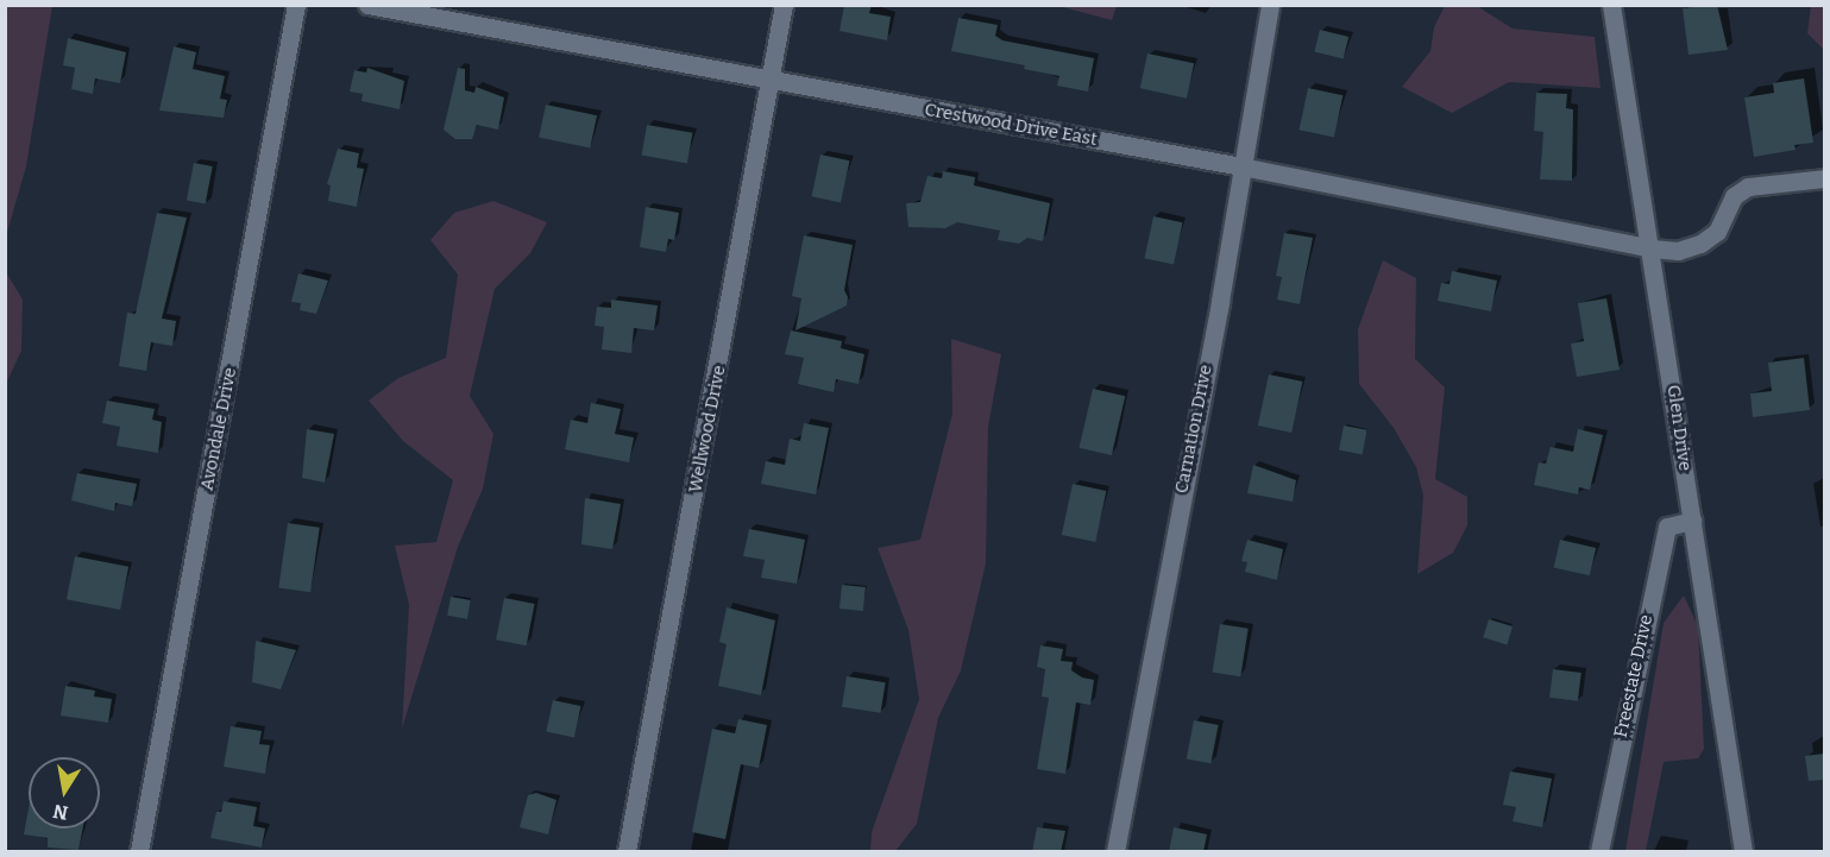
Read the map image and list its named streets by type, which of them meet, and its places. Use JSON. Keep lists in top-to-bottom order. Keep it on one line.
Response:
{"streets":{"street":["Crestwood Drive East","Glen Drive","Avondale Drive","Wellwood Drive","Carnation Drive","Freestate Drive"]},"crossings":[["Crestwood Drive East","Glen Drive"],["Crestwood Drive East","Wellwood Drive"],["Crestwood Drive East","Carnation Drive"],["Glen Drive","Freestate Drive"]],"north":"bottom"}
